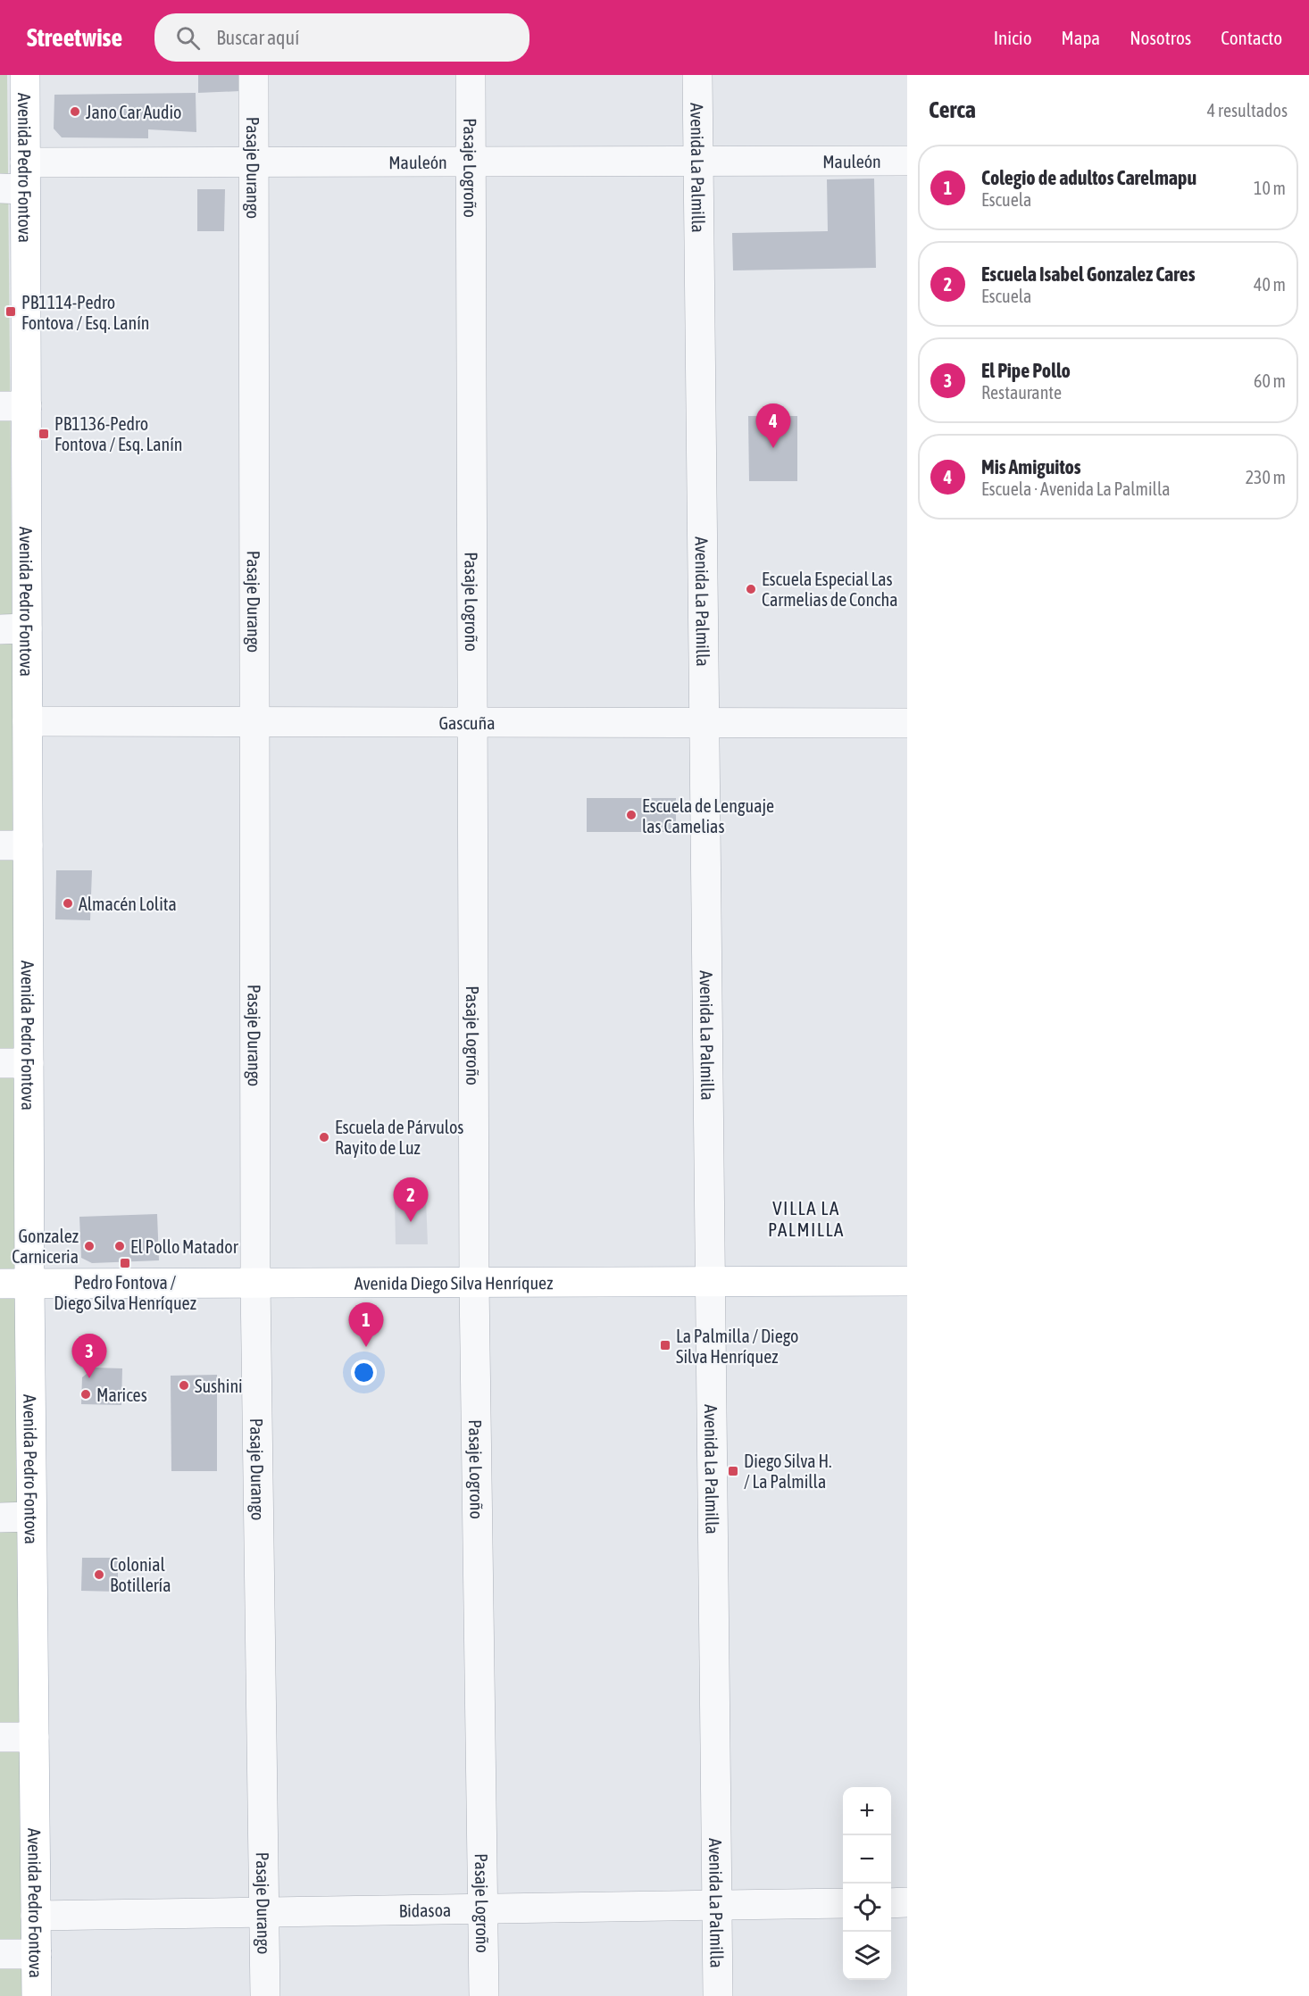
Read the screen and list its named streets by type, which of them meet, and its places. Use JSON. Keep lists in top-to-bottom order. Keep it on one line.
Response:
{"streets":{"main road":["Avenida Pedro Fontova","Avenida Diego Silva Henríquez"],"street":["Mauleón","Pasaje Durango","Pasaje Logroño","Avenida La Palmilla","Gascuña","Bidasoa"]},"crossings":[["Mauleón","Avenida Pedro Fontova"],["Mauleón","Pasaje Durango"],["Mauleón","Pasaje Logroño"],["Mauleón","Avenida La Palmilla"],["Avenida Pedro Fontova","Gascuña"],["Avenida Pedro Fontova","Avenida Diego Silva Henríquez"],["Avenida Pedro Fontova","Bidasoa"],["Pasaje Durango","Gascuña"],["Pasaje Durango","Avenida Diego Silva Henríquez"],["Pasaje Durango","Bidasoa"],["Pasaje Logroño","Gascuña"],["Pasaje Logroño","Avenida Diego Silva Henríquez"],["Pasaje Logroño","Bidasoa"],["Avenida La Palmilla","Gascuña"],["Avenida La Palmilla","Avenida Diego Silva Henríquez"],["Avenida La Palmilla","Bidasoa"]],"districts":["VILLA LA PALMILLA"],"places":{"other":["Jano Car Audio","Escuela Especial Las Carmelias de Concha","Escuela de Lenguaje las Camelias","Almacén Lolita","Escuela de Párvulos Rayito de Luz","Gonzalez Carniceria","El Pollo Matador","Sushini","Marices","Colonial Botillería"],"transit":["PB1114-Pedro Fontova / Esq. Lanín","PB1136-Pedro Fontova / Esq. Lanín","Pedro Fontova / Diego Silva Henríquez","La Palmilla / Diego Silva Henríquez","Diego Silva H. / La Palmilla"]},"page":{"header":"Streetwise","search":"Buscar aquí","nav":["Inicio","Mapa","Nosotros","Contacto"],"heading":["Cerca","4 resultados"],"list":[{"mark":"1","name":"Colegio de adultos Carelmapu","note":"Escuela","value":"10 m"},{"mark":"2","name":"Escuela Isabel Gonzalez Cares","note":"Escuela","value":"40 m"},{"mark":"3","name":"El Pipe Pollo","note":"Restaurante","value":"60 m"},{"mark":"4","name":"Mis Amiguitos","note":"Escuela · Avenida La Palmilla","value":"230 m"}],"pins":["4","2","1","3"],"map_buttons":["+","−"]}}
